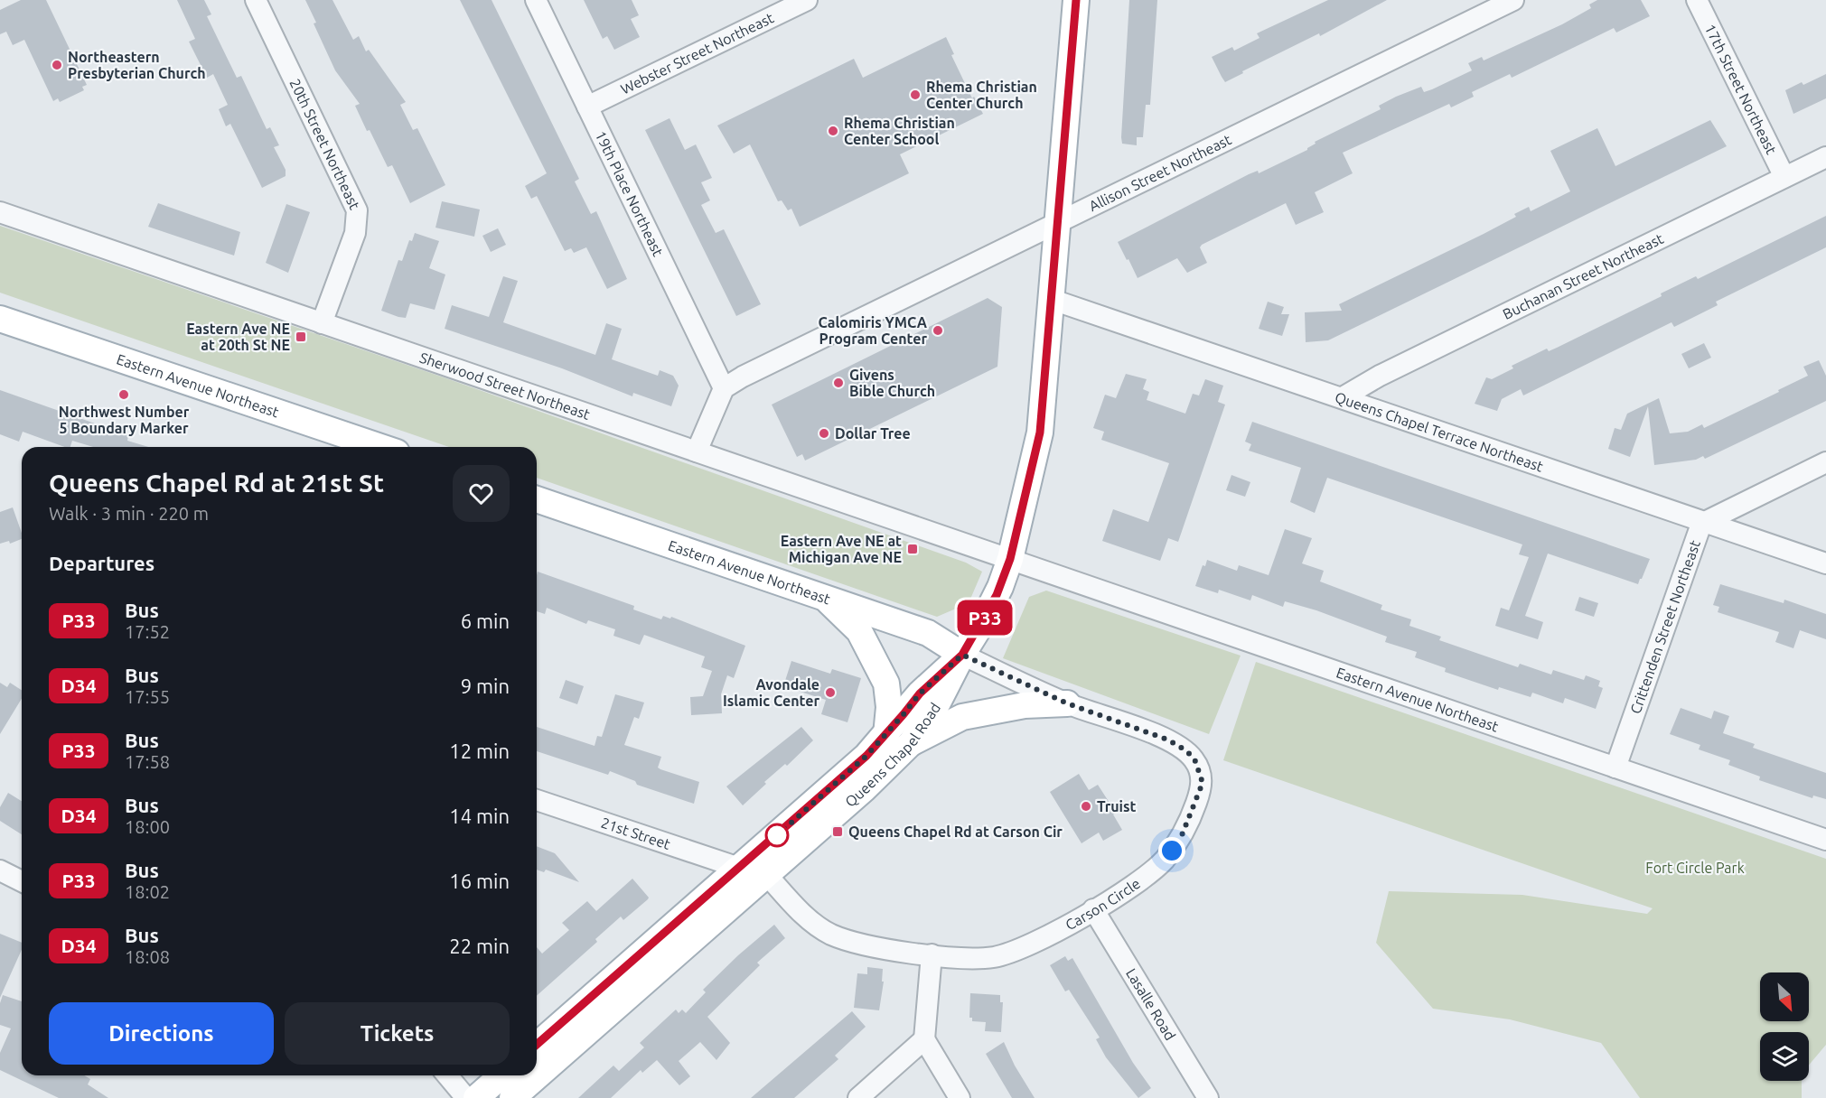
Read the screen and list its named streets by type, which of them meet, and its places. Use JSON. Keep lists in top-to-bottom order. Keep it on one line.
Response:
{"streets":{"main road":["Eastern Avenue Northeast","Queens Chapel Road"],"street":["Webster Street Northeast","17th Street Northeast","20th Street Northeast","Allison Street Northeast","19th Place Northeast","Buchanan Street Northeast","Sherwood Street Northeast","Queens Chapel Terrace Northeast","Crittenden Street Northeast","21st Street","Carson Circle","Lasalle Road"]},"crossings":[["Webster Street Northeast","19th Place Northeast"],["17th Street Northeast","Buchanan Street Northeast"],["20th Street Northeast","Sherwood Street Northeast"],["Allison Street Northeast","19th Place Northeast"],["Buchanan Street Northeast","Queens Chapel Terrace Northeast"],["Eastern Avenue Northeast","Sherwood Street Northeast"],["Eastern Avenue Northeast","Crittenden Street Northeast"],["Eastern Avenue Northeast","Queens Chapel Road"],["Eastern Avenue Northeast","Carson Circle"],["Queens Chapel Terrace Northeast","Crittenden Street Northeast"],["Queens Chapel Road","21st Street"],["Queens Chapel Road","Carson Circle"],["Carson Circle","Lasalle Road"]],"parks":["Fort Circle Park"],"places":{"other":["Northeastern Presbyterian Church","Rhema Christian Center Church","Rhema Christian Center School","Calomiris YMCA Program Center","Givens Bible Church","Northwest Number 5 Boundary Marker","Dollar Tree","Avondale Islamic Center","Truist"],"transit":["Eastern Ave NE at 20th St NE","Eastern Ave NE at Michigan Ave NE","Queens Chapel Rd at Carson Cir"]},"lines":["bus line P33"],"north":"bottom right","page":{"on_map":"P33","heading":[["Queens Chapel Rd at 21st St","Walk · 3 min · 220 m"],"Departures"],"list":[{"mark":"P33","name":"Bus","note":"17:52","value":"6 min"},{"mark":"D34","name":"Bus","note":"17:55","value":"9 min"},{"mark":"P33","name":"Bus","note":"17:58","value":"12 min"},{"mark":"D34","name":"Bus","note":"18:00","value":"14 min"},{"mark":"P33","name":"Bus","note":"18:02","value":"16 min"},{"mark":"D34","name":"Bus","note":"18:08","value":"22 min"}],"buttons":["Directions","Tickets"]}}
